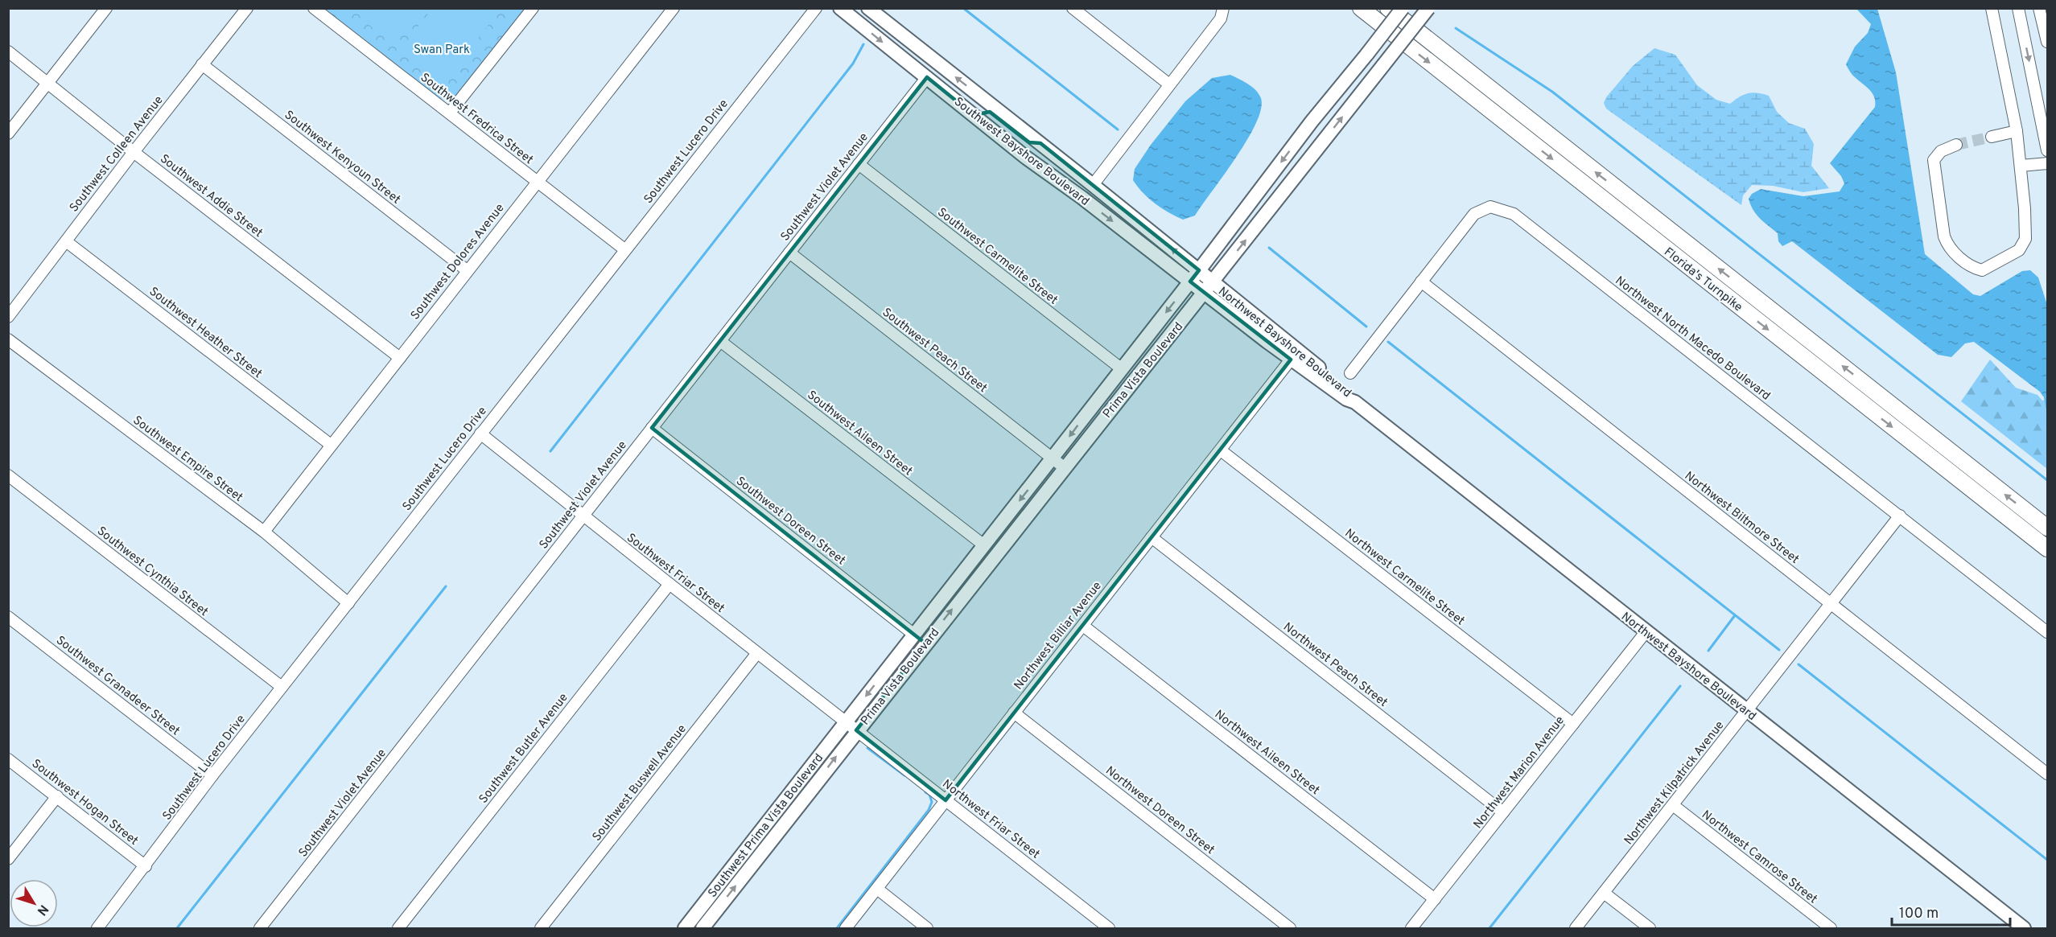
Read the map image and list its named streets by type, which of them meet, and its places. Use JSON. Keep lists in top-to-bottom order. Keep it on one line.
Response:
{"streets":{"highway":["Florida's Turnpike"],"main road":["Southwest Bayshore Boulevard","Northwest Bayshore Boulevard","Prima Vista Boulevard","Southwest Prima Vista Boulevard"],"street":["Southwest Fredrica Street","Southwest Lucero Drive","Southwest Colleen Avenue","Southwest Kenyoun Street","Southwest Violet Avenue","Southwest Addie Street","Southwest Carmelite Street","Southwest Dolores Avenue","Southwest Heather Street","Northwest North Macedo Boulevard","Southwest Peach Street","Southwest Aileen Street","Southwest Empire Street","Northwest Biltmore Street","Southwest Doreen Street","Southwest Cynthia Street","Southwest Friar Street","Northwest Carmelite Street","Northwest Billiar Avenue","Northwest Peach Street","Southwest Granadeer Street","Southwest Butler Avenue","Northwest Aileen Street","Northwest Marion Avenue","Southwest Buswell Avenue","Northwest Kilpatrick Avenue","Southwest Hogan Street","Northwest Doreen Street","Northwest Friar Street","Northwest Camrose Street"]},"crossings":[["Southwest Fredrica Street","Southwest Lucero Drive"],["Southwest Fredrica Street","Southwest Dolores Avenue"],["Southwest Lucero Drive","Southwest Empire Street"],["Southwest Lucero Drive","Southwest Cynthia Street"],["Southwest Lucero Drive","Southwest Friar Street"],["Southwest Lucero Drive","Southwest Granadeer Street"],["Southwest Lucero Drive","Southwest Hogan Street"],["Southwest Bayshore Boulevard","Southwest Violet Avenue"],["Southwest Bayshore Boulevard","Northwest Bayshore Boulevard"],["Southwest Bayshore Boulevard","Prima Vista Boulevard"],["Southwest Colleen Avenue","Southwest Kenyoun Street"],["Southwest Colleen Avenue","Southwest Addie Street"],["Southwest Colleen Avenue","Southwest Heather Street"],["Southwest Kenyoun Street","Southwest Dolores Avenue"],["Southwest Violet Avenue","Southwest Carmelite Street"],["Southwest Violet Avenue","Southwest Peach Street"],["Southwest Violet Avenue","Southwest Aileen Street"],["Southwest Violet Avenue","Southwest Doreen Street"],["Southwest Violet Avenue","Southwest Friar Street"],["Southwest Addie Street","Southwest Dolores Avenue"],["Southwest Carmelite Street","Prima Vista Boulevard"],["Southwest Dolores Avenue","Southwest Heather Street"],["Southwest Dolores Avenue","Southwest Empire Street"],["Northwest North Macedo Boulevard","Northwest Biltmore Street"],["Northwest North Macedo Boulevard","Northwest Kilpatrick Avenue"],["Northwest Bayshore Boulevard","Prima Vista Boulevard"],["Northwest Bayshore Boulevard","Northwest Billiar Avenue"],["Northwest Bayshore Boulevard","Northwest Marion Avenue"],["Northwest Bayshore Boulevard","Northwest Kilpatrick Avenue"],["Southwest Peach Street","Prima Vista Boulevard"],["Prima Vista Boulevard","Southwest Aileen Street"],["Prima Vista Boulevard","Southwest Doreen Street"],["Prima Vista Boulevard","Southwest Friar Street"],["Prima Vista Boulevard","Northwest Friar Street"],["Prima Vista Boulevard","Southwest Prima Vista Boulevard"],["Northwest Biltmore Street","Northwest Kilpatrick Avenue"],["Southwest Friar Street","Southwest Butler Avenue"],["Southwest Friar Street","Southwest Buswell Avenue"],["Southwest Friar Street","Northwest Friar Street"],["Southwest Friar Street","Southwest Prima Vista Boulevard"],["Northwest Carmelite Street","Northwest Billiar Avenue"],["Northwest Carmelite Street","Northwest Marion Avenue"],["Northwest Billiar Avenue","Northwest Peach Street"],["Northwest Billiar Avenue","Northwest Aileen Street"],["Northwest Billiar Avenue","Northwest Doreen Street"],["Northwest Billiar Avenue","Northwest Friar Street"],["Northwest Peach Street","Northwest Marion Avenue"],["Northwest Aileen Street","Northwest Marion Avenue"],["Northwest Kilpatrick Avenue","Northwest Camrose Street"],["Northwest Friar Street","Southwest Prima Vista Boulevard"]],"parks":["Swan Park"],"scale_bar":"100 m","north":"bottom right"}
